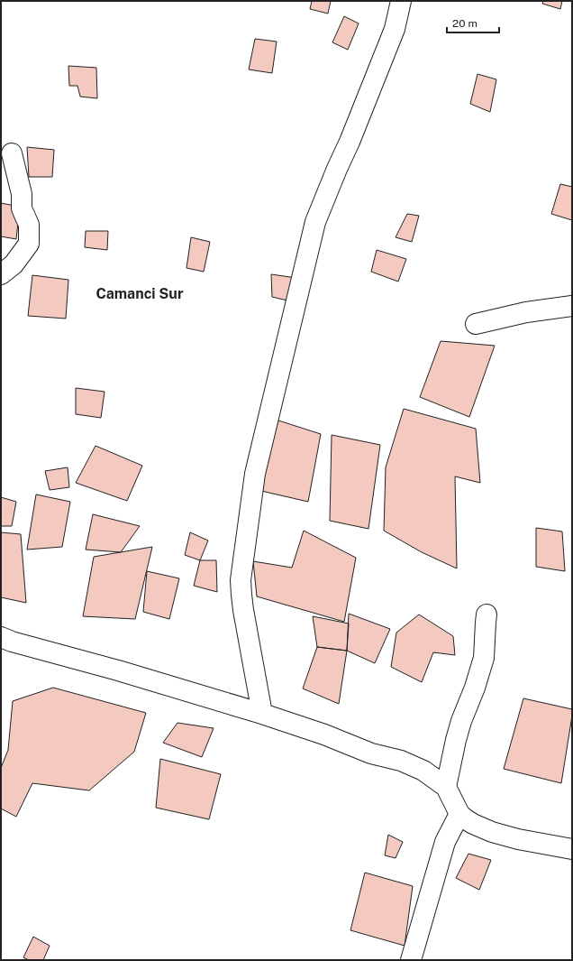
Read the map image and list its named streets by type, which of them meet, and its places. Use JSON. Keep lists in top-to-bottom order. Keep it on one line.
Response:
{"districts":["Camanci Sur"],"scale_bar":"20 m"}
